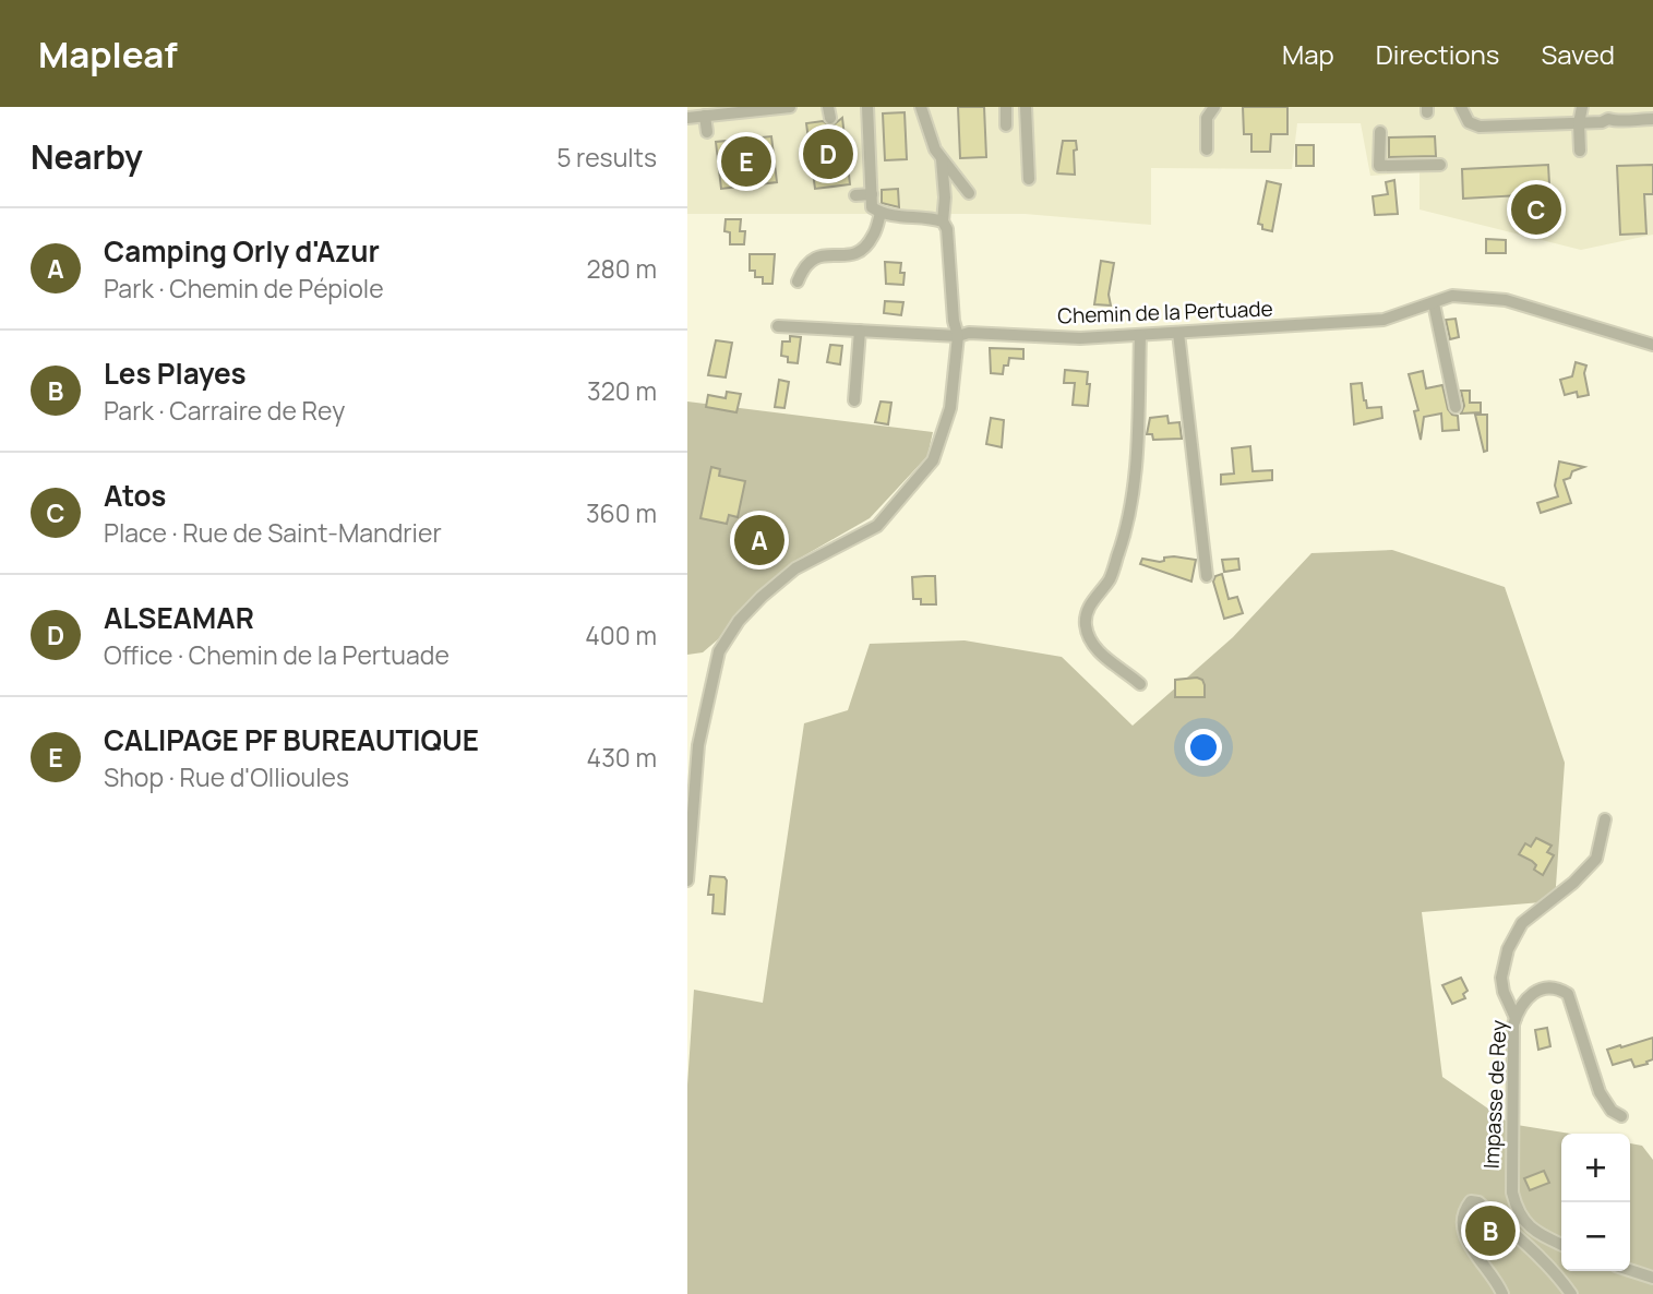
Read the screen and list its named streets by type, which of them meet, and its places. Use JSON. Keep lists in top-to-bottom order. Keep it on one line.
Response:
{"streets":{"street":["Chemin de la Pertuade","Impasse de Rey"]},"page":{"header":"Mapleaf","nav":["Map","Directions","Saved"],"heading":["Nearby","5 results"],"pins":["D","E","C","A","B"],"list":[{"mark":"A","name":"Camping Orly d'Azur","note":"Park · Chemin de Pépiole","value":"280 m"},{"mark":"B","name":"Les Playes","note":"Park · Carraire de Rey","value":"320 m"},{"mark":"C","name":"Atos","note":"Place · Rue de Saint-Mandrier","value":"360 m"},{"mark":"D","name":"ALSEAMAR","note":"Office · Chemin de la Pertuade","value":"400 m"},{"mark":"E","name":"CALIPAGE PF BUREAUTIQUE","note":"Shop · Rue d'Ollioules","value":"430 m"}],"map_buttons":["+","−"]}}
